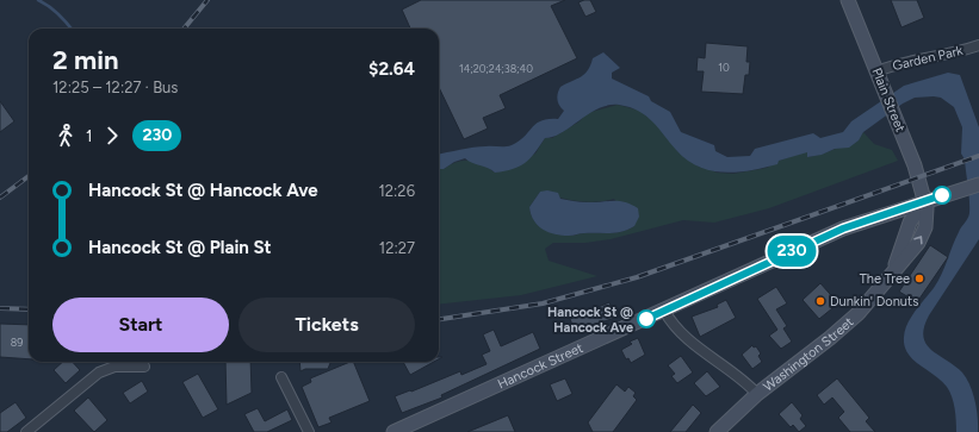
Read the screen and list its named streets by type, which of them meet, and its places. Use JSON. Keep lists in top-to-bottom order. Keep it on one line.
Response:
{"streets":{"main road":["Plain Street","Washington Street","Hancock Street"],"street":["Garden Park"]},"crossings":[["Garden Park","Plain Street"],["Plain Street","Washington Street"],["Plain Street","Hancock Street"],["Washington Street","Hancock Street"]],"places":["The Tree","Dunkin' Donuts","Hancock St @ Hancock Ave"],"lines":["bus line 230"],"house_numbers":["10","14;20;24;38;40","89"],"page":{"on_map":"230","heading":["2 min","12:25 – 12:27 · Bus","$2.64"],"legs":["1","230"],"list":[{"name":"Hancock St @ Hancock Ave","value":"12:26"},{"name":"Hancock St @ Plain St","value":"12:27"}],"buttons":["Start","Tickets"]}}
